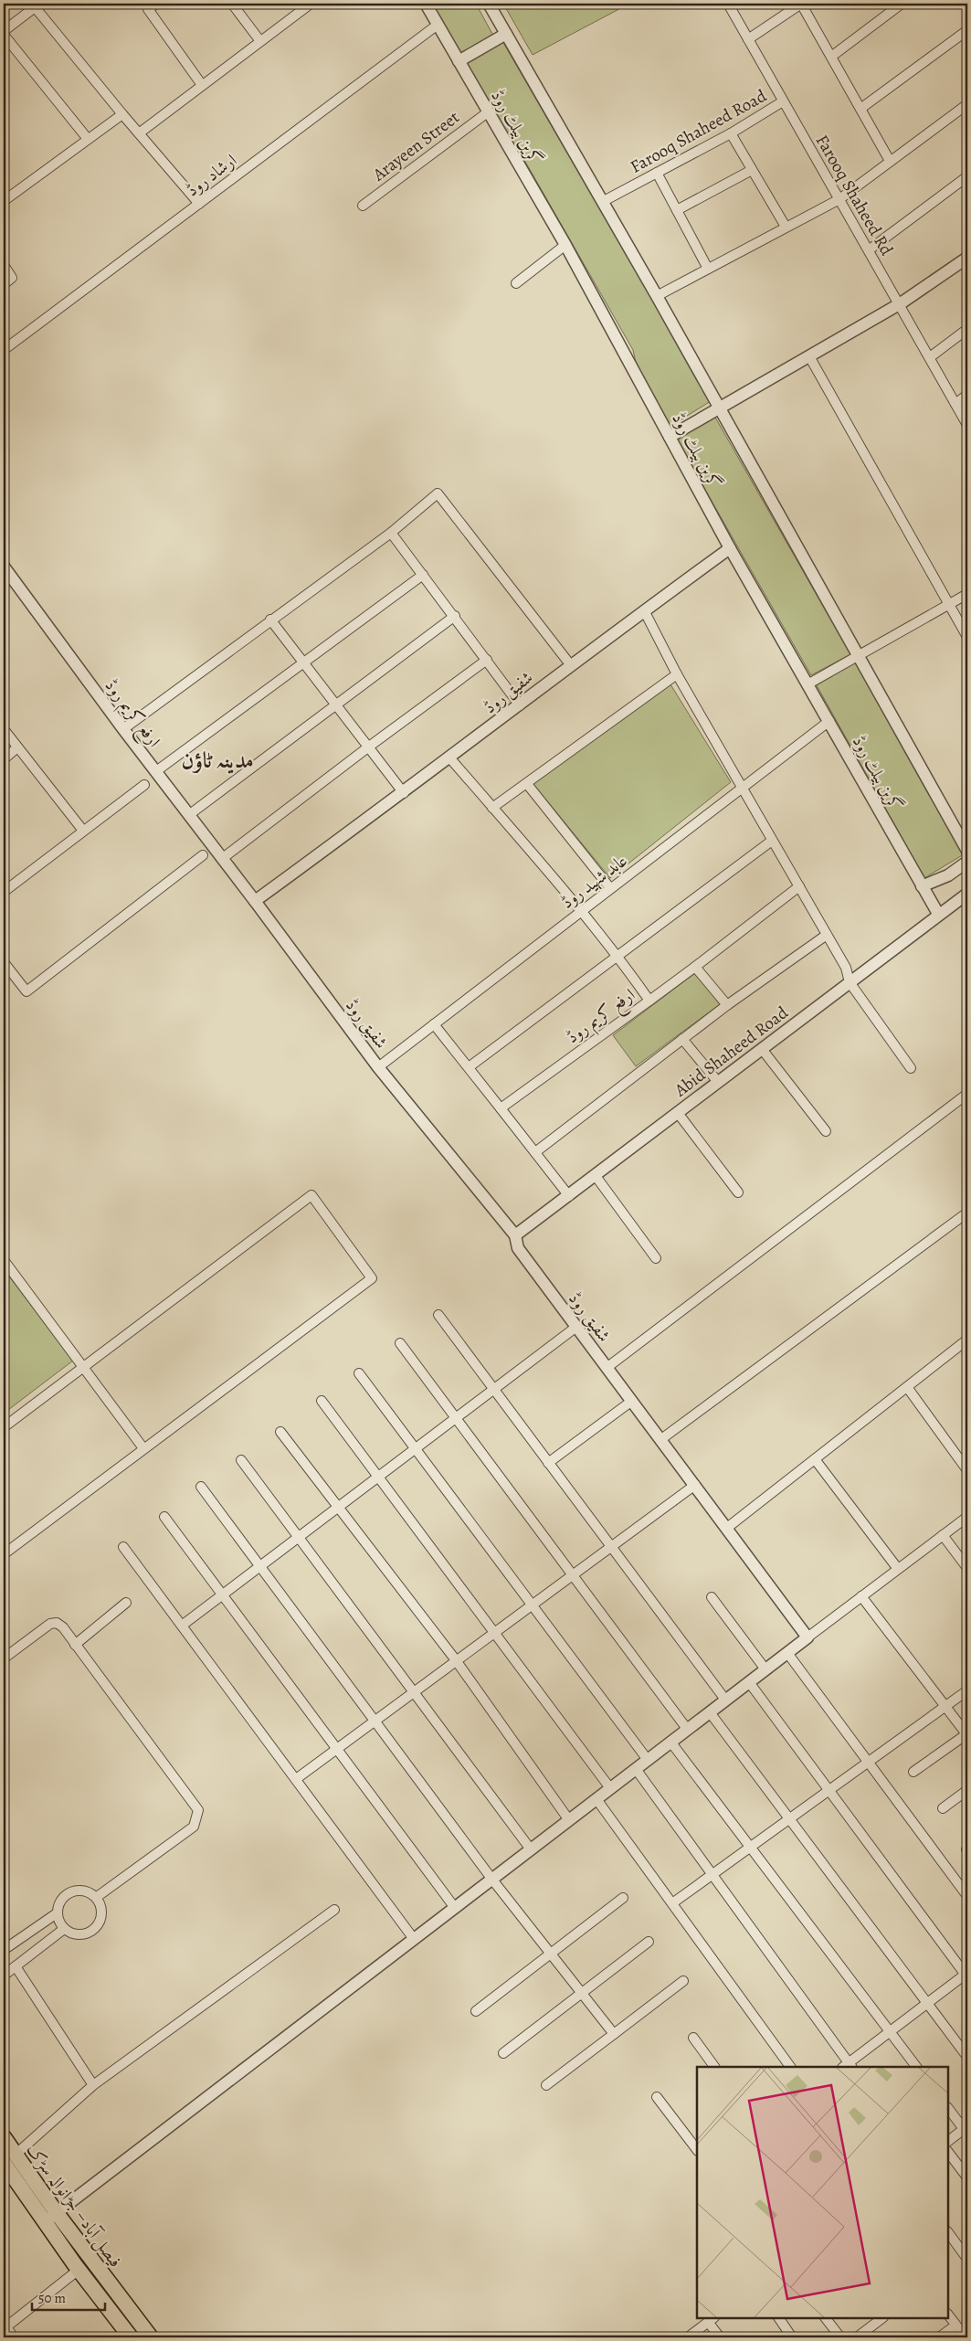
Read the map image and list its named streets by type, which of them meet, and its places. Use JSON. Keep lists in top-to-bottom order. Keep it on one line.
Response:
{"streets":{"main road":["فیصل آباد– جڑانوالہ سڑک"],"street":["گرین بیلٹ روڈ","Farooq Shaheed Road","Arayeen Street","ارشاد روڈ","Farooq Shaheed Rd","شفیق روڈ","ارفع کریم روڈ","عابد شہید روڈ","Abid Shaheed Road"]},"crossings":[["گرین بیلٹ روڈ","Arayeen Street"],["گرین بیلٹ روڈ","ارشاد روڈ"],["گرین بیلٹ روڈ","شفیق روڈ"],["گرین بیلٹ روڈ","عابد شہید روڈ"],["گرین بیلٹ روڈ","Abid Shaheed Road"],["Farooq Shaheed Road","Farooq Shaheed Rd"],["شفیق روڈ","ارفع کریم روڈ"],["شفیق روڈ","عابد شہید روڈ"],["شفیق روڈ","Abid Shaheed Road"],["ارفع کریم روڈ","عابد شہید روڈ"]],"districts":["مدینہ ٹاؤن"],"scale_bar":"50 m"}
